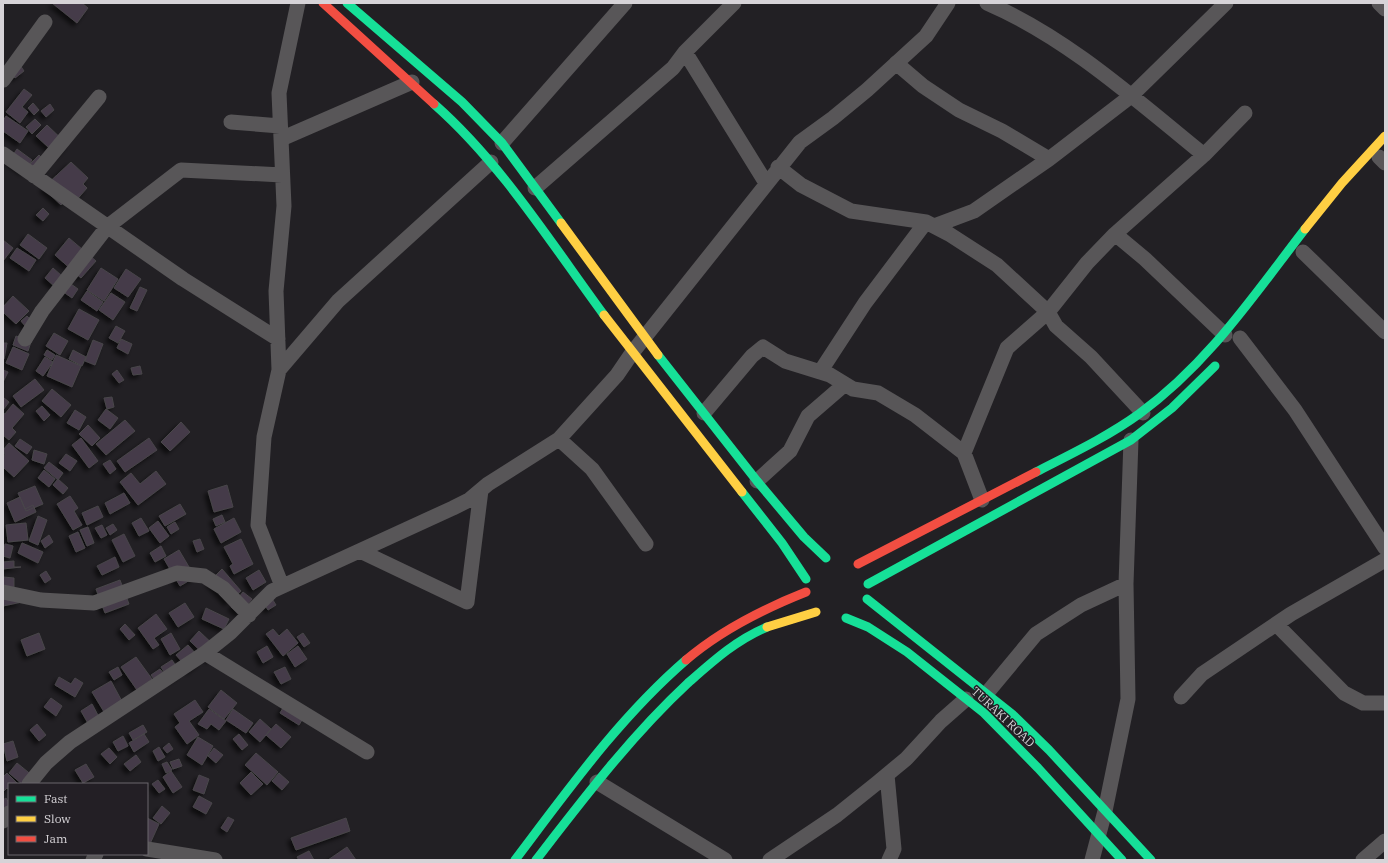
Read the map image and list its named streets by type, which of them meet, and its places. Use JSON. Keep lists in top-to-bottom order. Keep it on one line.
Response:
{"streets":{"main road":["TURAKI ROAD"]},"legend":["Fast","Slow","Jam"]}
